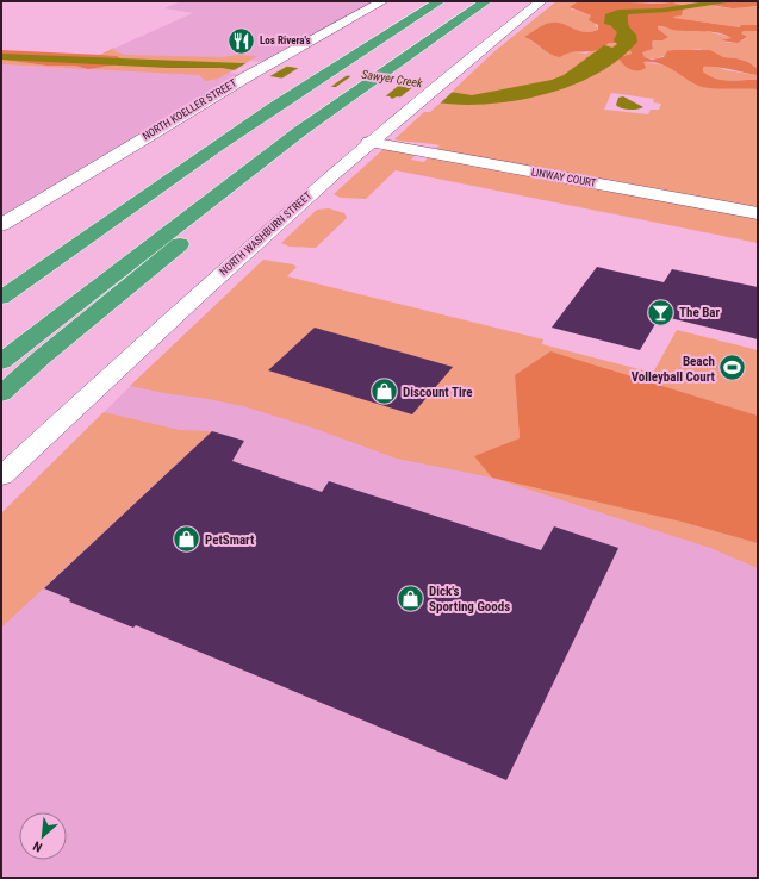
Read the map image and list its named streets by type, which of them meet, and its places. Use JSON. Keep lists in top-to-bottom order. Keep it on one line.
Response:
{"streets":{"street":["NORTH KOELLER STREET","LINWAY COURT","NORTH WASHBURN STREET"]},"crossings":[["LINWAY COURT","NORTH WASHBURN STREET"]],"water":["Sawyer Creek"],"places":{"restaurant":["Los Rivera's"],"bar":["The Bar"],"sports":["Beach Volleyball Court"],"shop":["Discount Tire","PetSmart","Dick's Sporting Goods"]},"north":"bottom left"}
